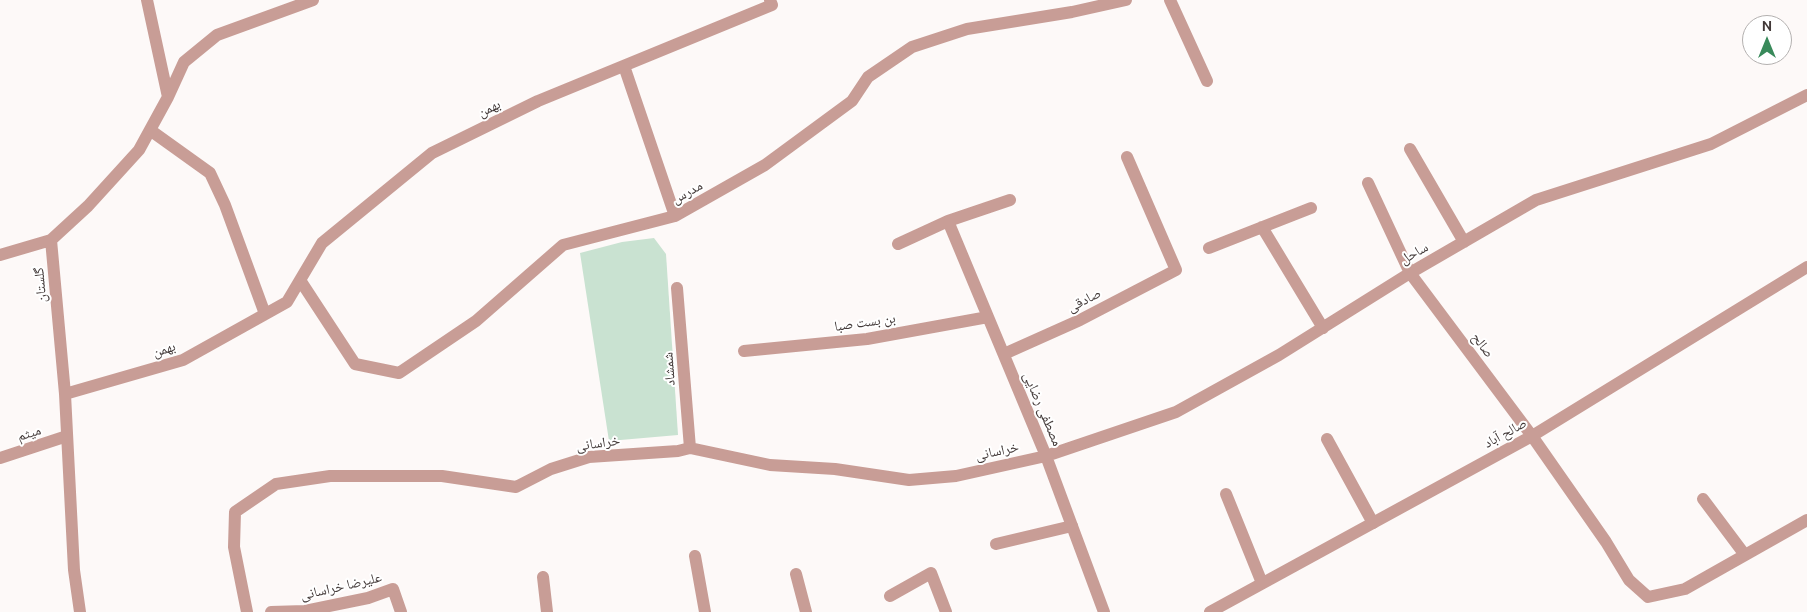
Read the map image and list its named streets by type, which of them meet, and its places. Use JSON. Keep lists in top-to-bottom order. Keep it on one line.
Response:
{"streets":{"street":["بهمن","مدرس","ساحل","گلستان","صادقی","بن بست صبا","صالح","شمشاد","مصطفی رضایی","میثم","صالح آباد","خراسانی","علیرضا خراسانی"]},"crossings":[["بهمن","مدرس"],["بهمن","گلستان"],["ساحل","صالح"],["ساحل","مصطفی رضایی"],["ساحل","خراسانی"],["گلستان","میثم"],["صادقی","مصطفی رضایی"],["بن بست صبا","مصطفی رضایی"],["صالح","صالح آباد"],["شمشاد","خراسانی"],["مصطفی رضایی","خراسانی"]],"north":"top"}
